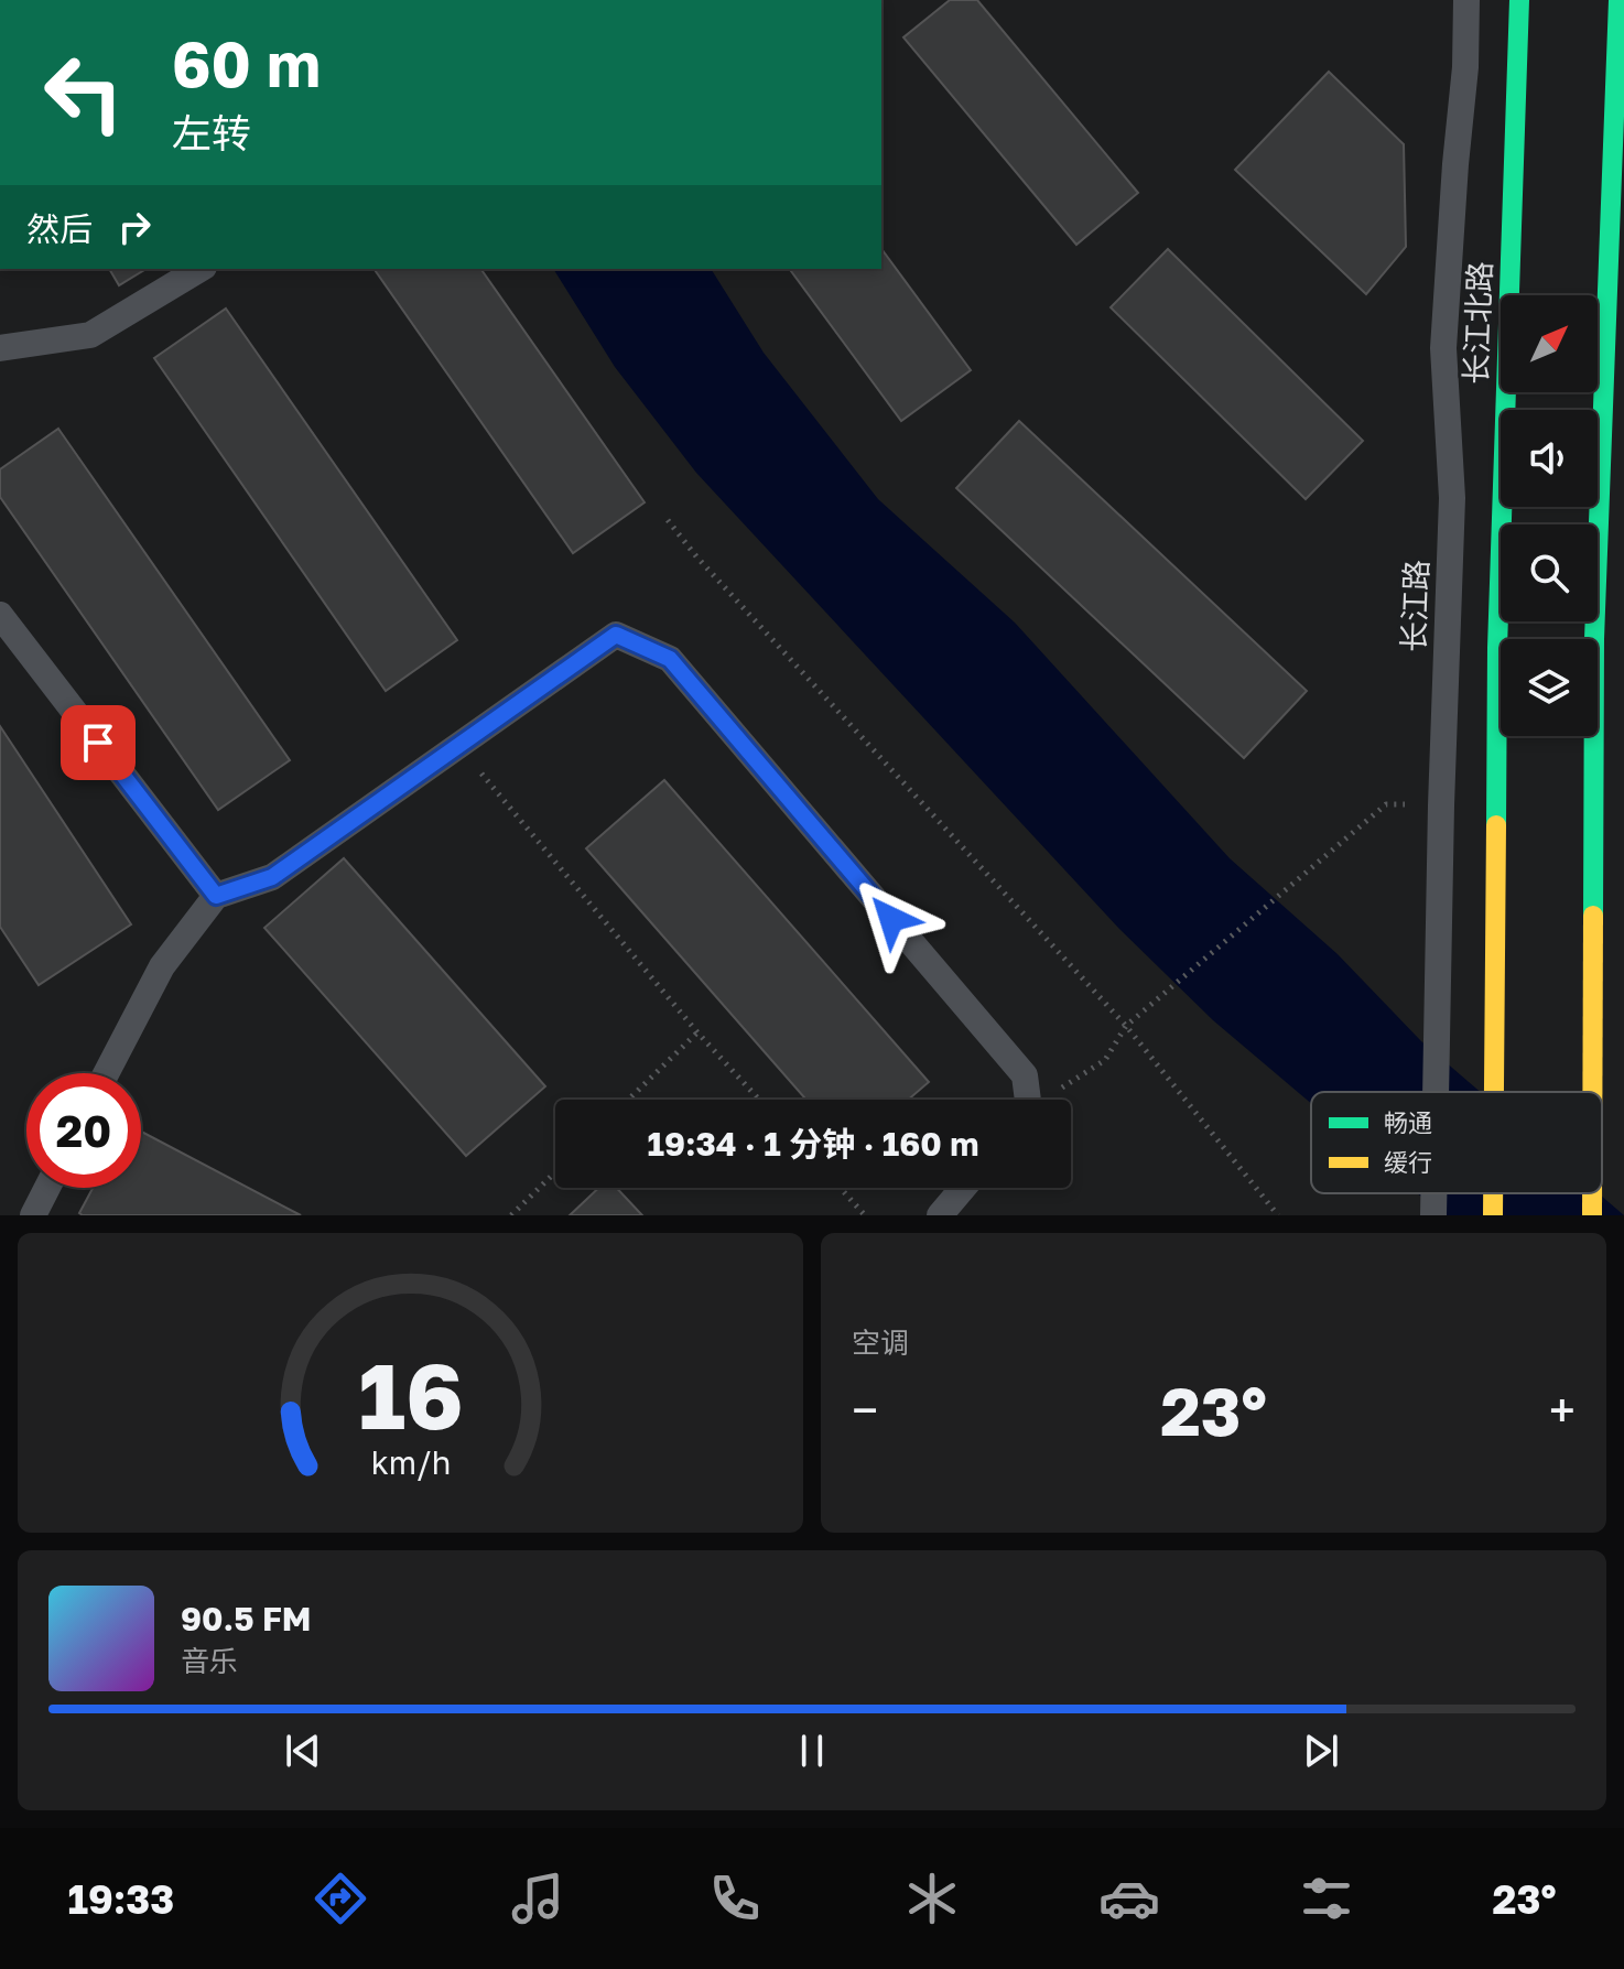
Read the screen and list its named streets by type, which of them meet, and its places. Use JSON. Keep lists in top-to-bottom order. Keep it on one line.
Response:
{"streets":{"main road":["长江北路"],"lane":["长江路"]},"legend":["畅通","缓行"],"north":"top right","page":{"turn":["60 m","左转"],"then":"然后","limit":"20","trip":"19:34 · 1 分钟 · 160 m","tile":"空调","heat":["−","23°","+"],"song":["90.5 FM","音乐"],"tabs":["19:33","23°"],"gauge":["16","km/h"]}}
